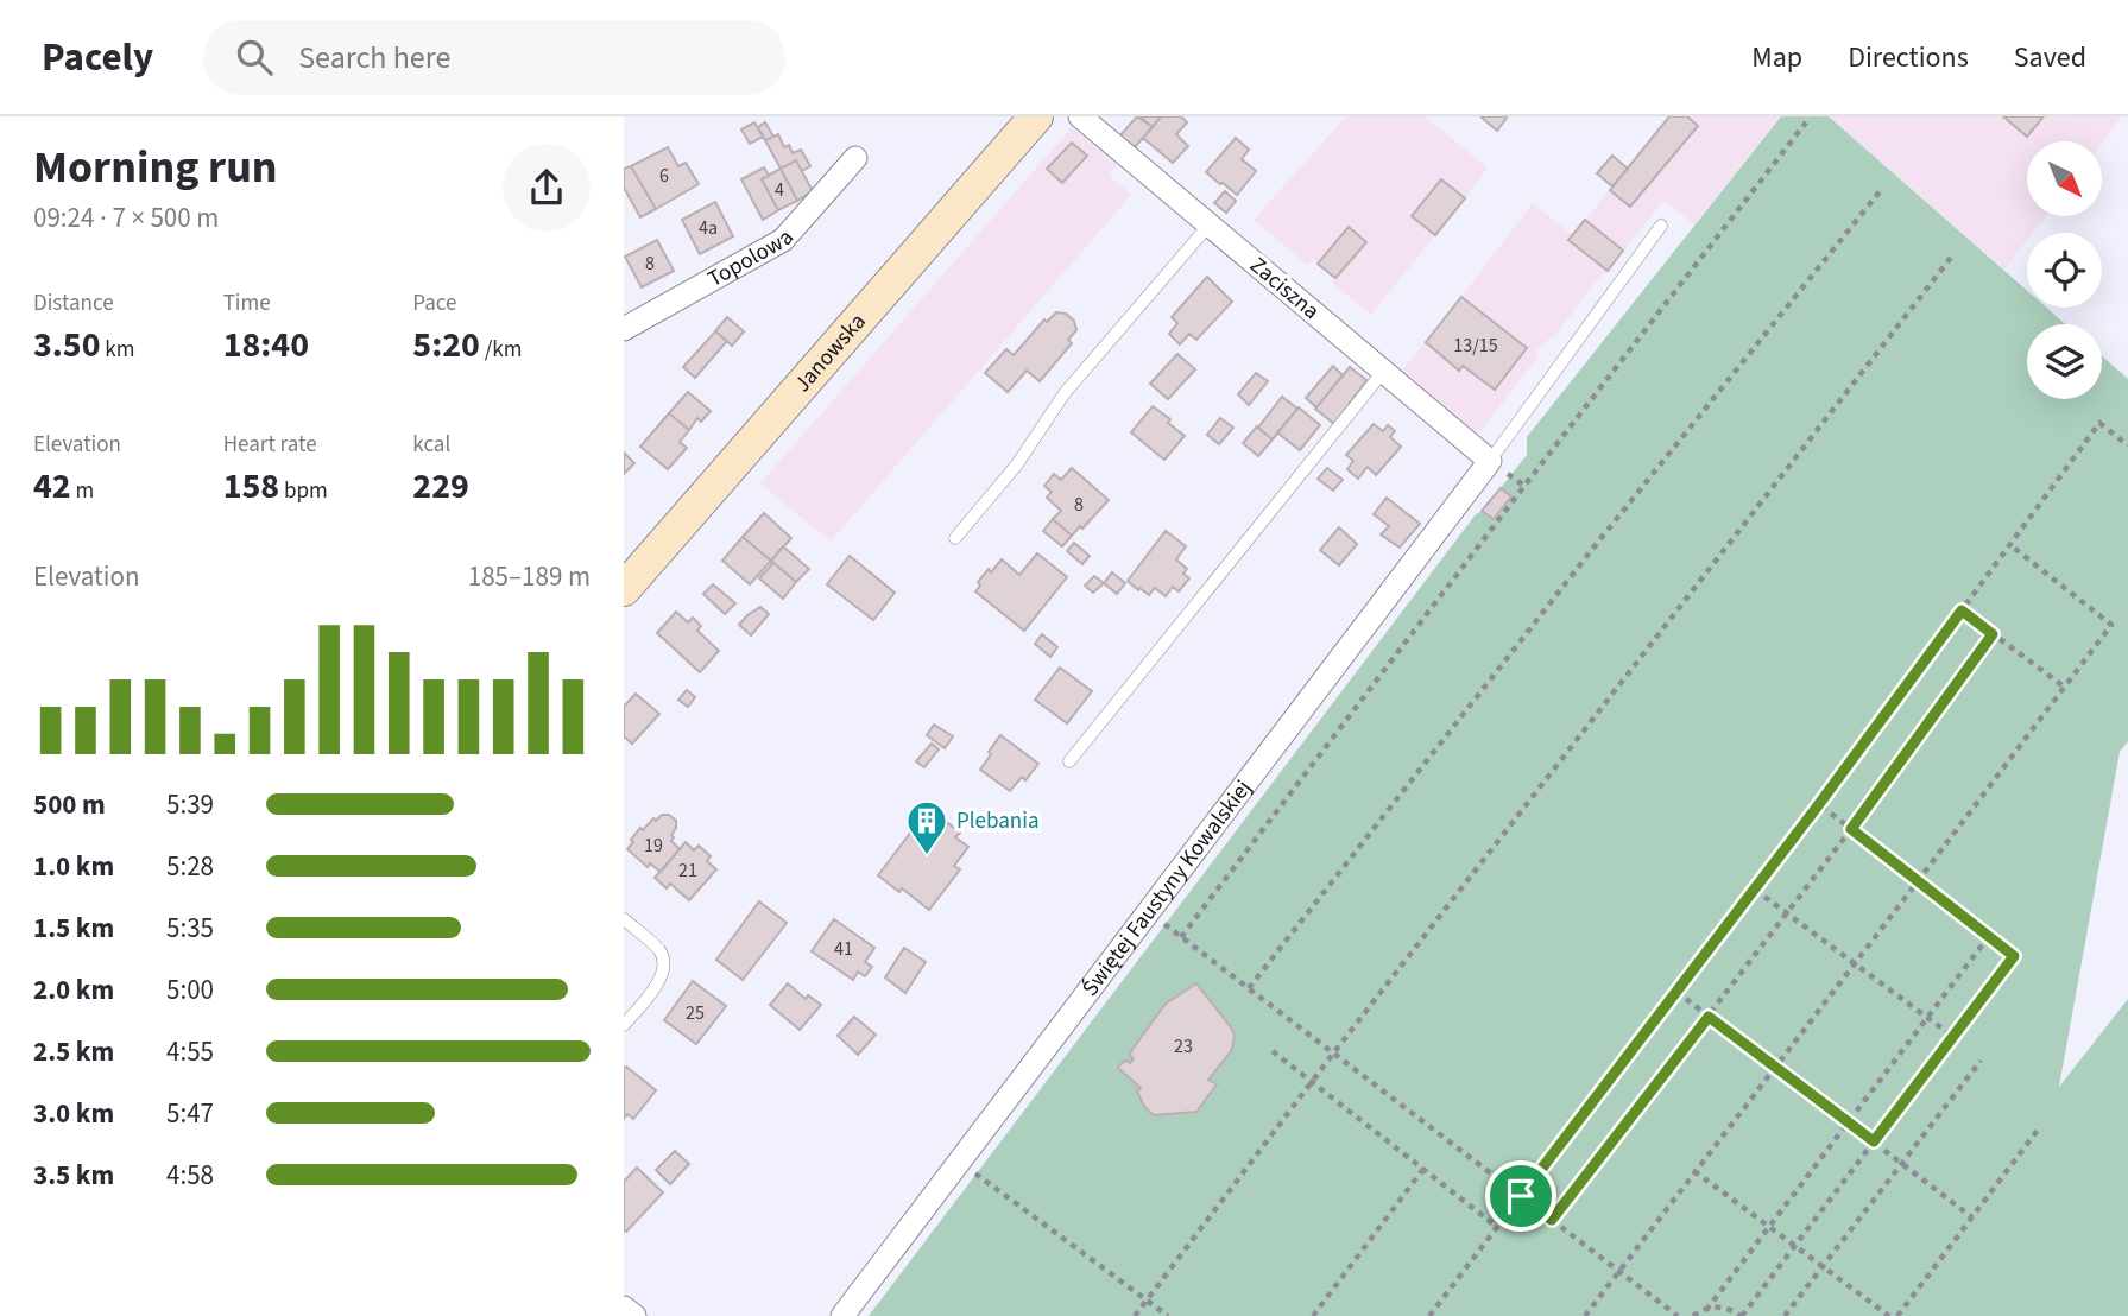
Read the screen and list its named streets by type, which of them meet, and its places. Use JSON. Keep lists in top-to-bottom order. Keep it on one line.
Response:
{"streets":{"main road":["Janowska"],"street":["Topolowa","Zaciszna","Świętej Faustyny Kowalskiej"]},"crossings":[["Zaciszna","Świętej Faustyny Kowalskiej"]],"places":{"building":["Plebania"]},"house_numbers":["6","4","4a","8","13/15","8","19","21","41","25","23"],"north":"bottom right","page":{"header":"Pacely","search":"Search here","nav":["Map","Directions","Saved"],"heading":["Morning run","09:24 · 7 × 500 m"],"stats":[["Distance","3.50 km"],["Time","18:40"],["Pace","5:20 /km"],["Elevation","42 m"],["Heart rate","158 bpm"],["kcal","229"]],"chart":["Elevation","185–189 m"],"list":[{"name":"500 m","note":"5:39"},{"name":"1.0 km","note":"5:28"},{"name":"1.5 km","note":"5:35"},{"name":"2.0 km","note":"5:00"},{"name":"2.5 km","note":"4:55"},{"name":"3.0 km","note":"5:47"},{"name":"3.5 km","note":"4:58"}]}}
